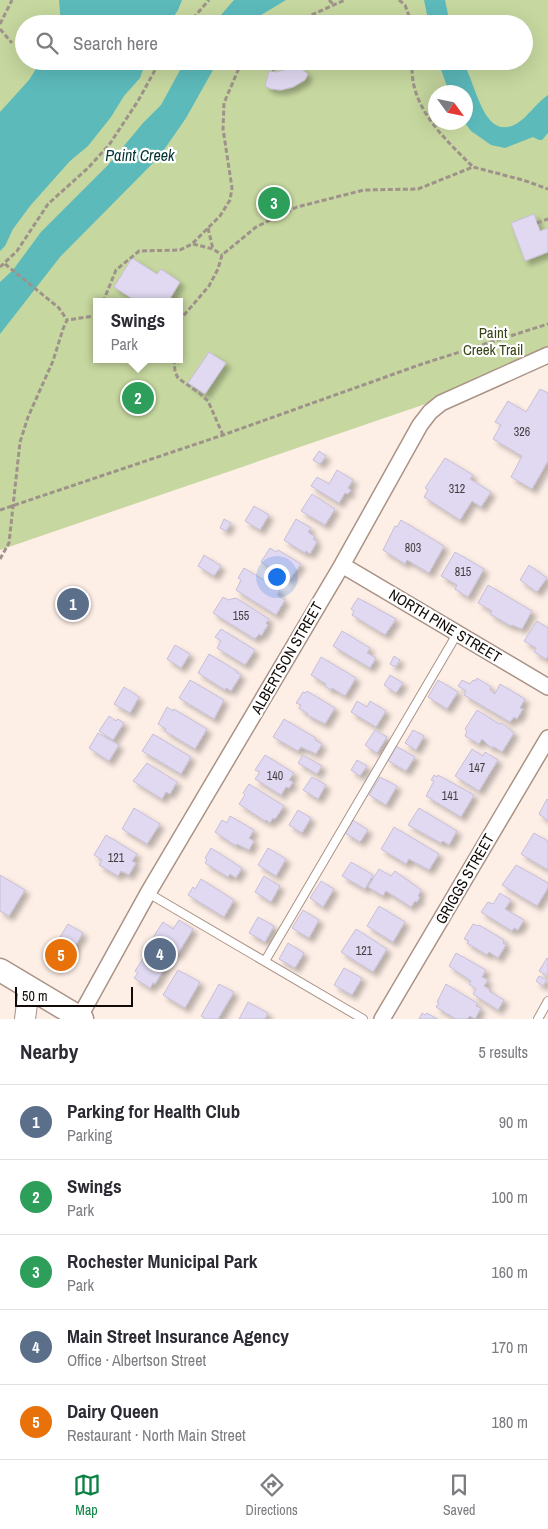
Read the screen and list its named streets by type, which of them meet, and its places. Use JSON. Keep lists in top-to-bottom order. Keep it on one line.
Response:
{"streets":{"street":["NORTH PINE STREET","ALBERTSON STREET","GRIGGS STREET"]},"crossings":[["NORTH PINE STREET","ALBERTSON STREET"]],"water":["Paint Creek"],"parks":["Paint Creek Trail"],"house_numbers":["326","312","803","815","155","147","140","141","121","121"],"scale_bar":"50 m","north":"bottom right","page":{"search":"Search here","pins":["3","2","1","4","5"],"popup":["Swings","Park"],"scale":"50 m","heading":["Nearby","5 results"],"list":[{"mark":"1","name":"Parking for Health Club","note":"Parking","value":"90 m"},{"mark":"2","name":"Swings","note":"Park","value":"100 m"},{"mark":"3","name":"Rochester Municipal Park","note":"Park","value":"160 m"},{"mark":"4","name":"Main Street Insurance Agency","note":"Office · Albertson Street","value":"170 m"},{"mark":"5","name":"Dairy Queen","note":"Restaurant · North Main Street","value":"180 m"}],"nav":["Map","Directions","Saved"]}}
